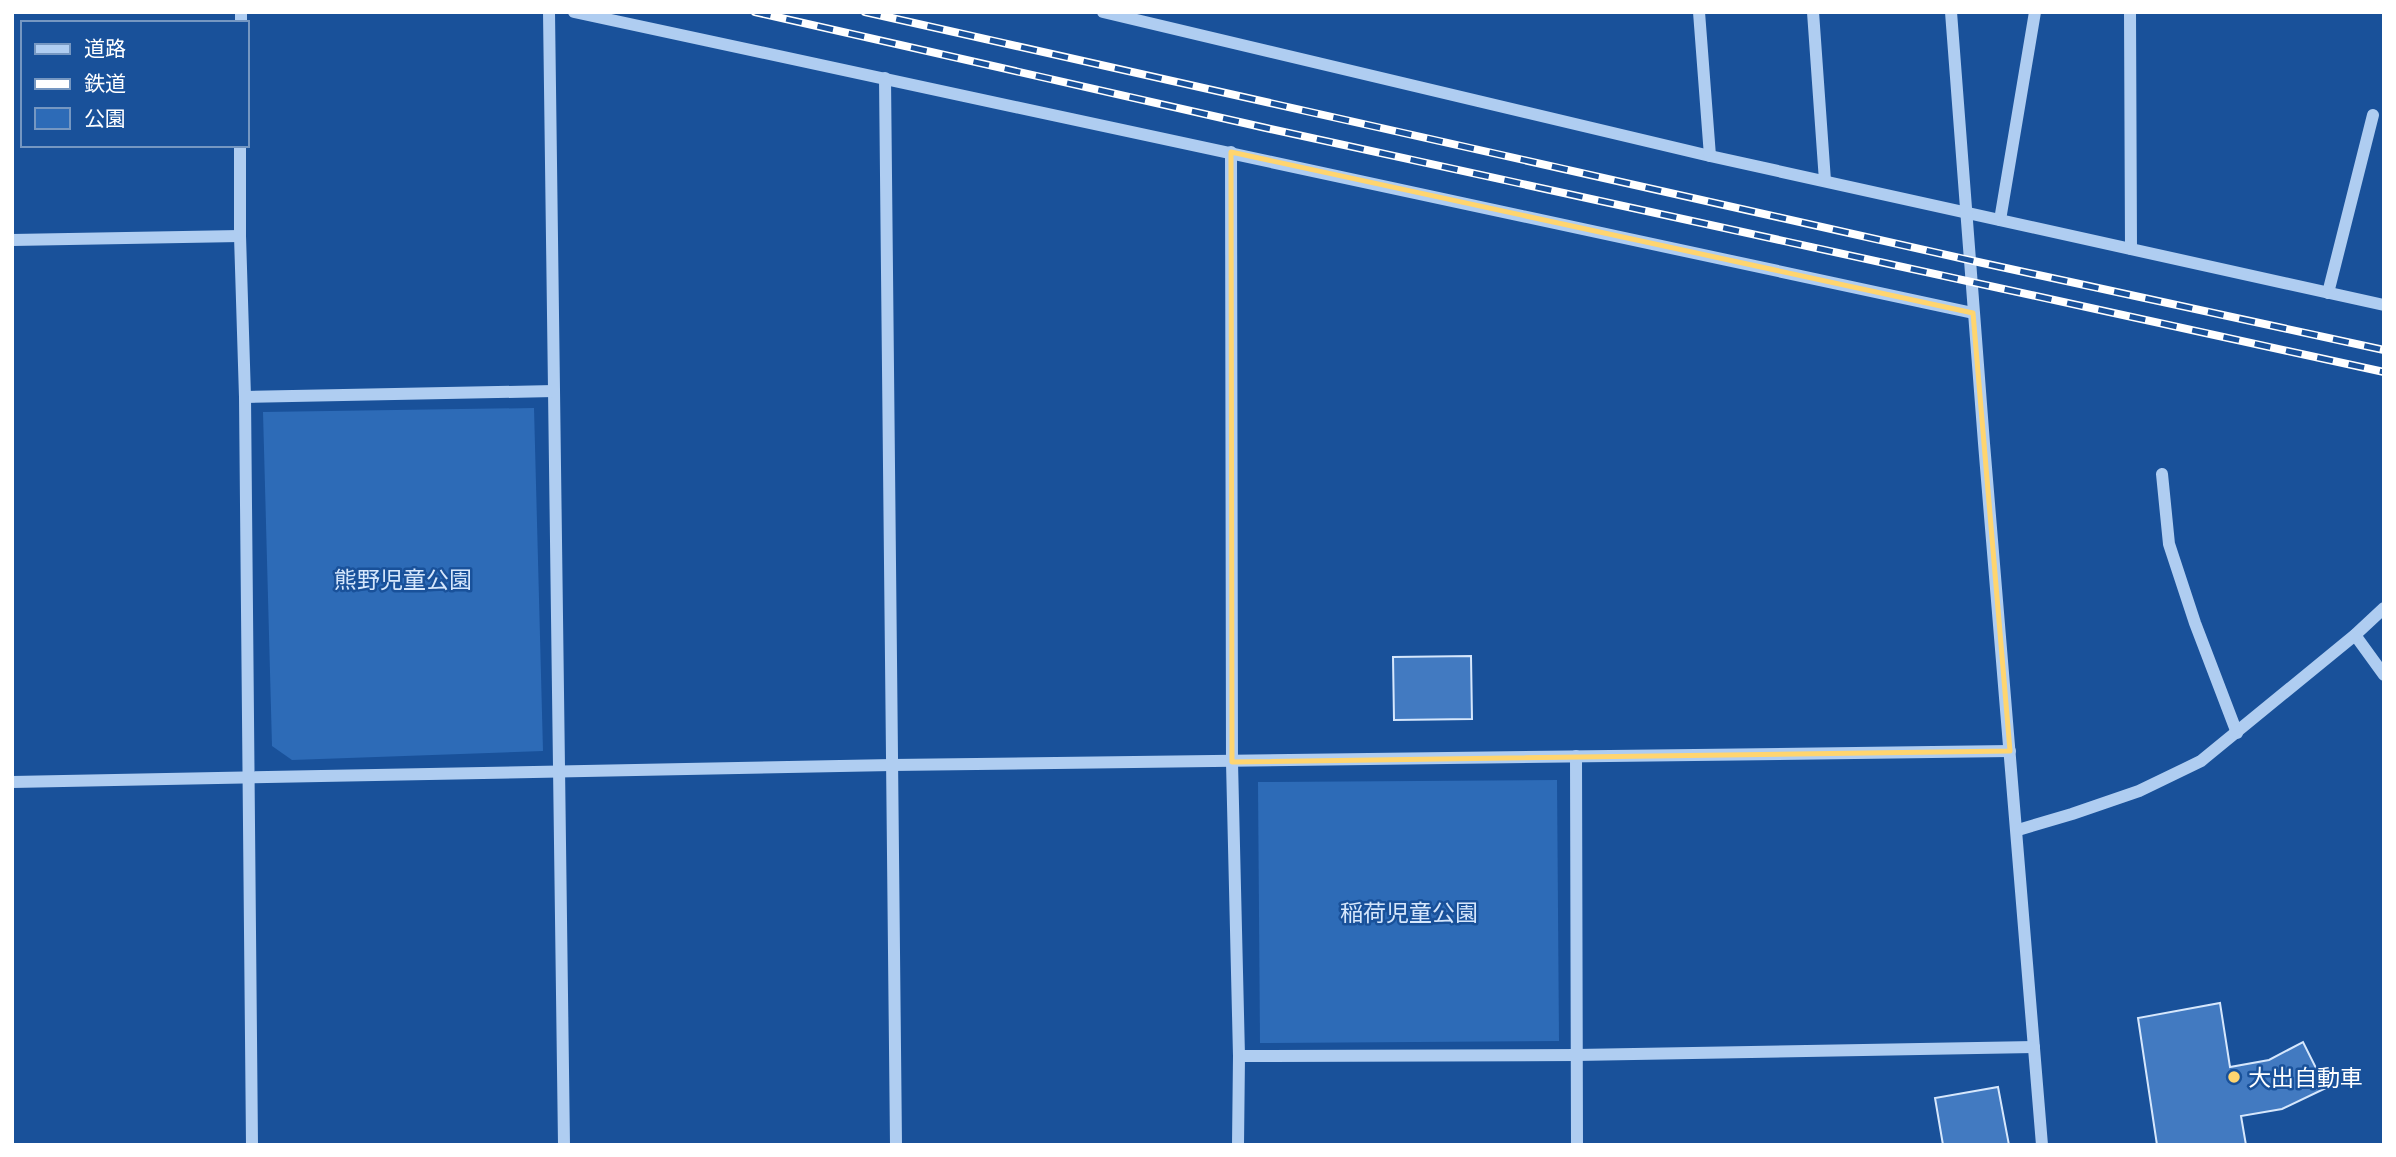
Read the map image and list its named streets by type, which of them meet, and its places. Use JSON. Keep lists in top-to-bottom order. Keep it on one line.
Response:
{"parks":["熊野児童公園","稲荷児童公園"],"places":["大出自動車"],"legend":["道路","鉄道","公園"]}
